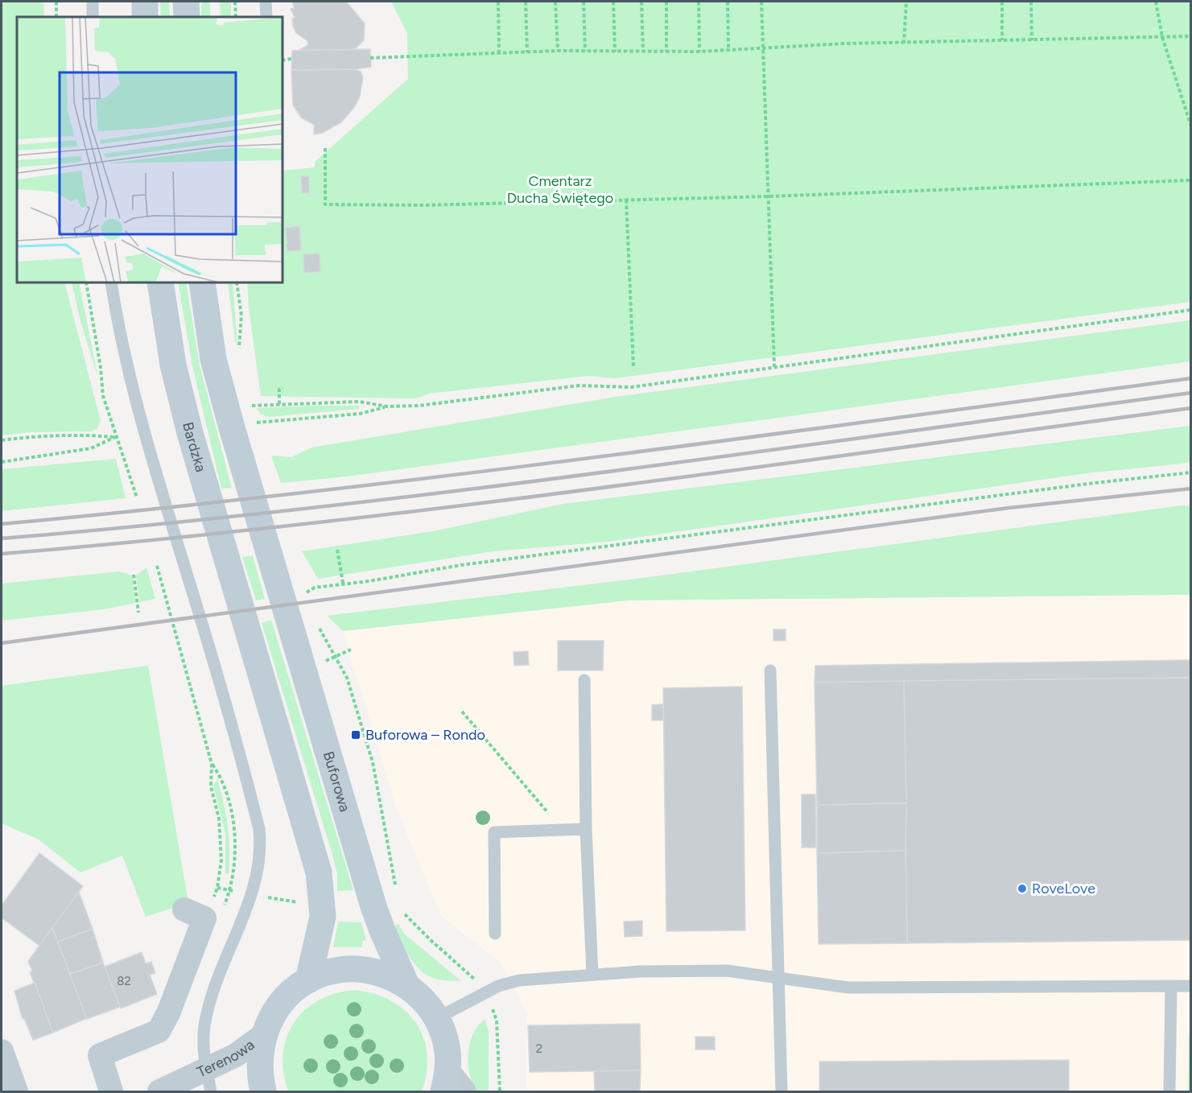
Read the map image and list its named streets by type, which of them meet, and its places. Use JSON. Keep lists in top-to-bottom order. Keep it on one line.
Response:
{"streets":{"main road":["Bardzka","Buforowa"],"street":["Terenowa"]},"parks":["Cmentarz Ducha Świętego"],"places":{"transit":["Buforowa – Rondo"],"other":["RoveLove"]},"house_numbers":["82","2"]}
